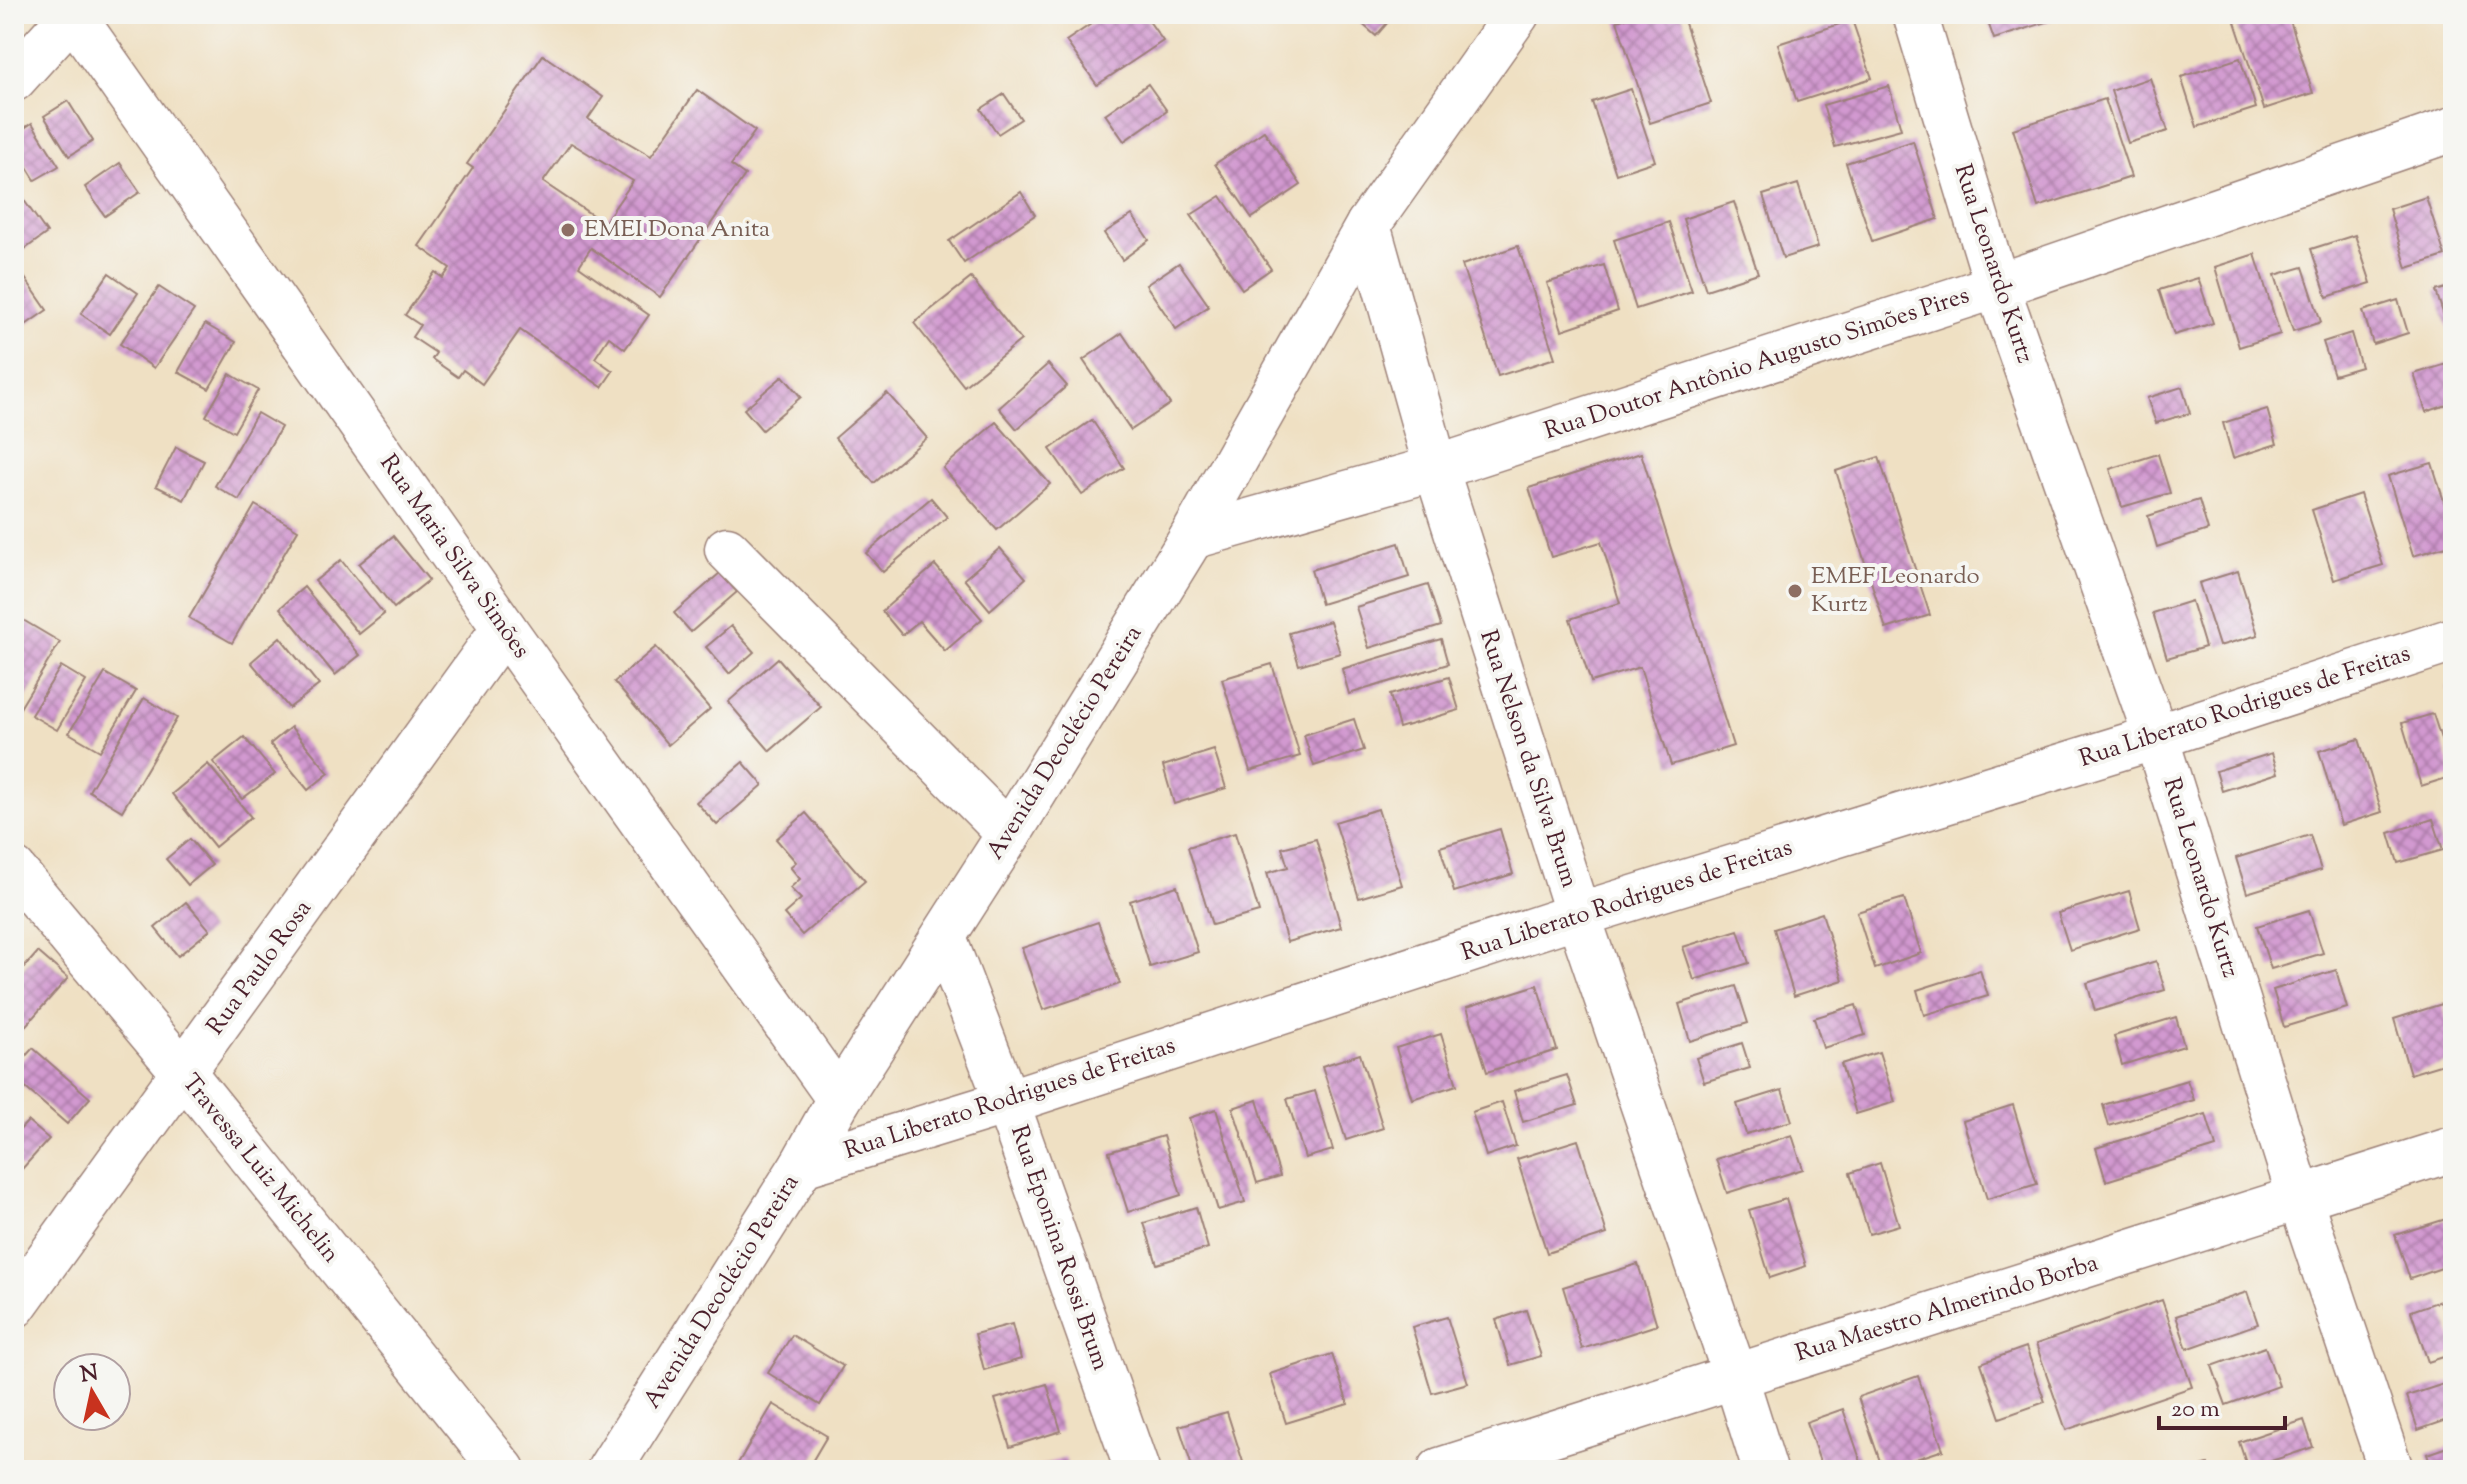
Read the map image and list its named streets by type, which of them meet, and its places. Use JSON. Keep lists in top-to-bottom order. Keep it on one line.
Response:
{"streets":{"street":["Rua Leonardo Kurtz","Rua Doutor Antônio Augusto Simões Pires","Rua Maria Silva Simões","Rua Liberato Rodrigues de Freitas","Avenida Deoclécio Pereira","Rua Nelson da Silva Brum","Rua Paulo Rosa","Travessa Luiz Michelin","Rua Eponina Rossi Brum","Rua Maestro Almerindo Borba"]},"crossings":[["Rua Leonardo Kurtz","Rua Doutor Antônio Augusto Simões Pires"],["Rua Leonardo Kurtz","Rua Liberato Rodrigues de Freitas"],["Rua Leonardo Kurtz","Rua Maestro Almerindo Borba"],["Rua Doutor Antônio Augusto Simões Pires","Avenida Deoclécio Pereira"],["Rua Doutor Antônio Augusto Simões Pires","Rua Nelson da Silva Brum"],["Rua Maria Silva Simões","Avenida Deoclécio Pereira"],["Rua Maria Silva Simões","Rua Paulo Rosa"],["Rua Liberato Rodrigues de Freitas","Avenida Deoclécio Pereira"],["Rua Liberato Rodrigues de Freitas","Rua Nelson da Silva Brum"],["Rua Liberato Rodrigues de Freitas","Rua Eponina Rossi Brum"],["Avenida Deoclécio Pereira","Rua Nelson da Silva Brum"],["Avenida Deoclécio Pereira","Rua Eponina Rossi Brum"],["Rua Nelson da Silva Brum","Rua Maestro Almerindo Borba"],["Rua Paulo Rosa","Travessa Luiz Michelin"]],"places":["EMEI Dona Anita","EMEF Leonardo Kurtz"],"scale_bar":"20 m","north":"top"}
